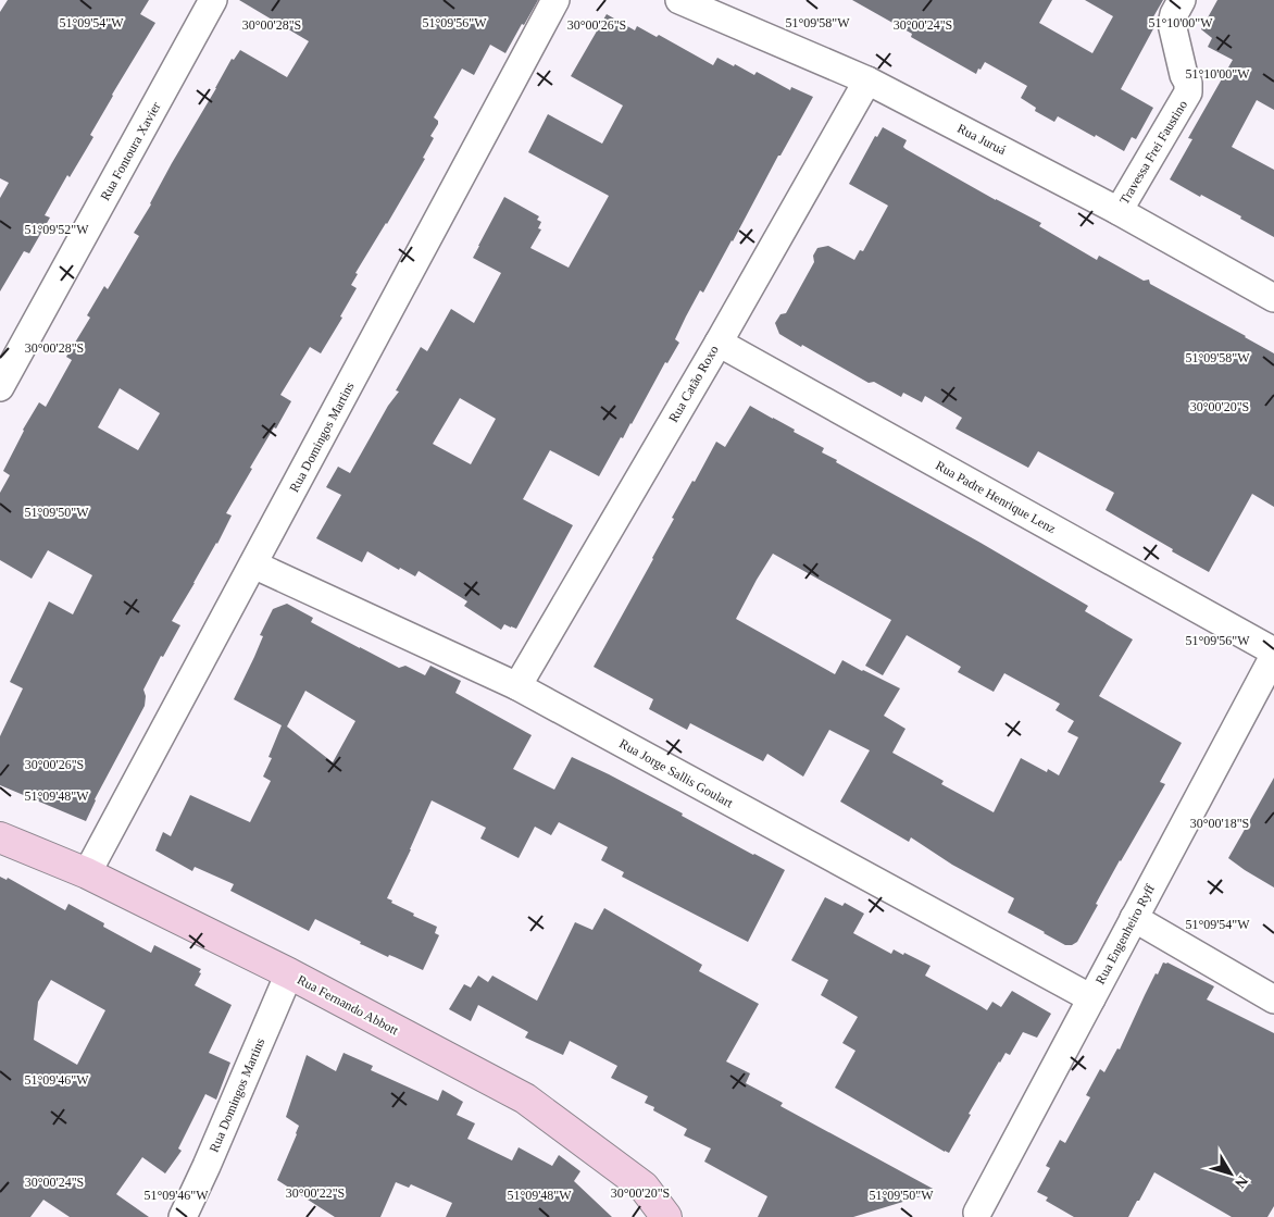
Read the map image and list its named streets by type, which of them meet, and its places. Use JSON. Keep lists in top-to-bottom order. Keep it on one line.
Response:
{"streets":{"street":["Rua Juruá","Rua Fontoura Xavier","Travessa Frei Faustino","Rua Catão Roxo","Rua Domingos Martins","Rua Padre Henrique Lenz","Rua Jorge Sallis Goulart","Rua Engenheiro Ryff","Rua Fernando Abbott"]},"crossings":[["Rua Juruá","Travessa Frei Faustino"],["Rua Juruá","Rua Catão Roxo"],["Rua Catão Roxo","Rua Padre Henrique Lenz"],["Rua Catão Roxo","Rua Jorge Sallis Goulart"],["Rua Domingos Martins","Rua Jorge Sallis Goulart"],["Rua Domingos Martins","Rua Fernando Abbott"],["Rua Jorge Sallis Goulart","Rua Engenheiro Ryff"]],"north":"bottom right","coordinates":["51°10'00\"W","51°09'54\"W","51°09'56\"W","51°09'58\"W","30°00'28\"S","30°00'26\"S","30°00'24\"S","51°09'52\"W","30°00'20\"S","51°09'50\"W","51°09'48\"W","30°00'18\"S","51°09'46\"W","30°00'22\"S"]}
